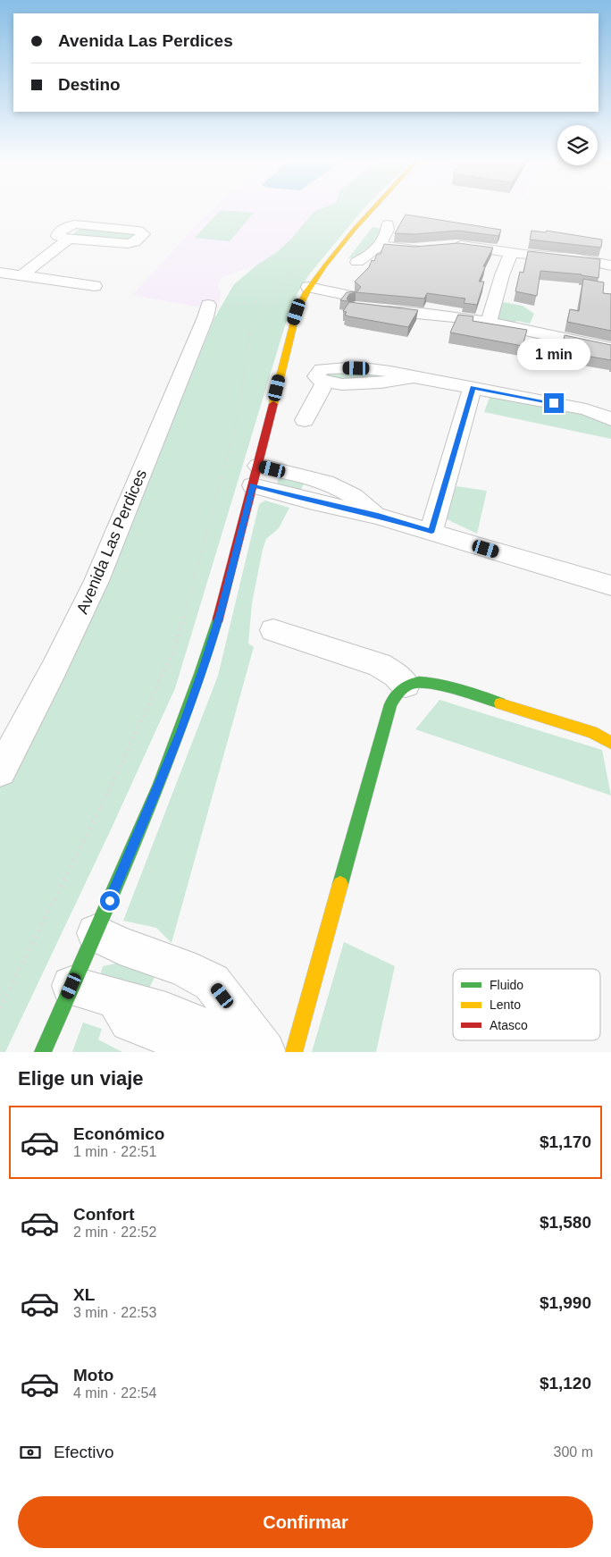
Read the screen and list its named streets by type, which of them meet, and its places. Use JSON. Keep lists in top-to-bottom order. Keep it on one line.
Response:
{"streets":{"street":["Avenida Las Perdices"]},"legend":["Fluido","Lento","Atasco"],"page":{"banner":["Avenida Las Perdices","Destino"],"bubble":"1 min","heading":"Elige un viaje","list":[{"name":"Económico","note":"1 min · 22:51","value":"$1,170"},{"name":"Confort","note":"2 min · 22:52","value":"$1,580"},{"name":"XL","note":"3 min · 22:53","value":"$1,990"},{"name":"Moto","note":"4 min · 22:54","value":"$1,120"}],"pay":["Efectivo","300 m"],"buttons":"Confirmar"}}
